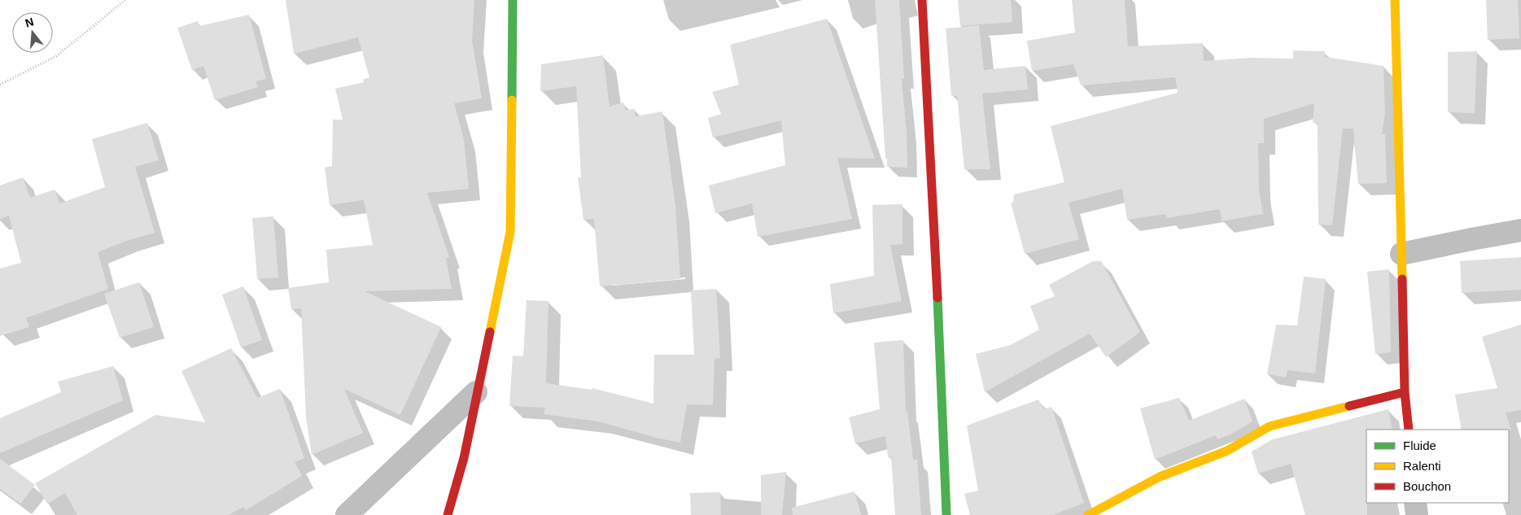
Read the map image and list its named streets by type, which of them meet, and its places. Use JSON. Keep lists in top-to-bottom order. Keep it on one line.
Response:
{"legend":["Fluide","Ralenti","Bouchon"],"north":"top"}
